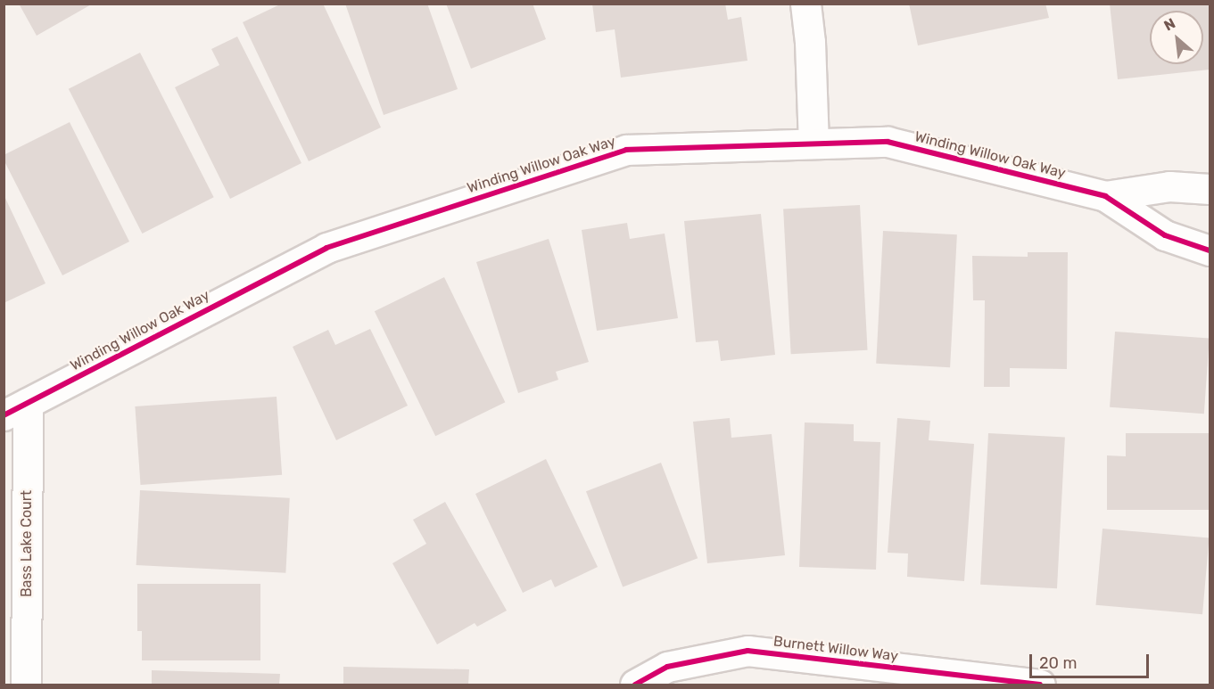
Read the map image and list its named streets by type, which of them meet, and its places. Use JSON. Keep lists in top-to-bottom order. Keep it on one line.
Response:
{"streets":{"street":["Winding Willow Oak Way","Bass Lake Court","Burnett Willow Way"]},"crossings":[["Winding Willow Oak Way","Bass Lake Court"]],"scale_bar":"20 m","north":"top left"}
